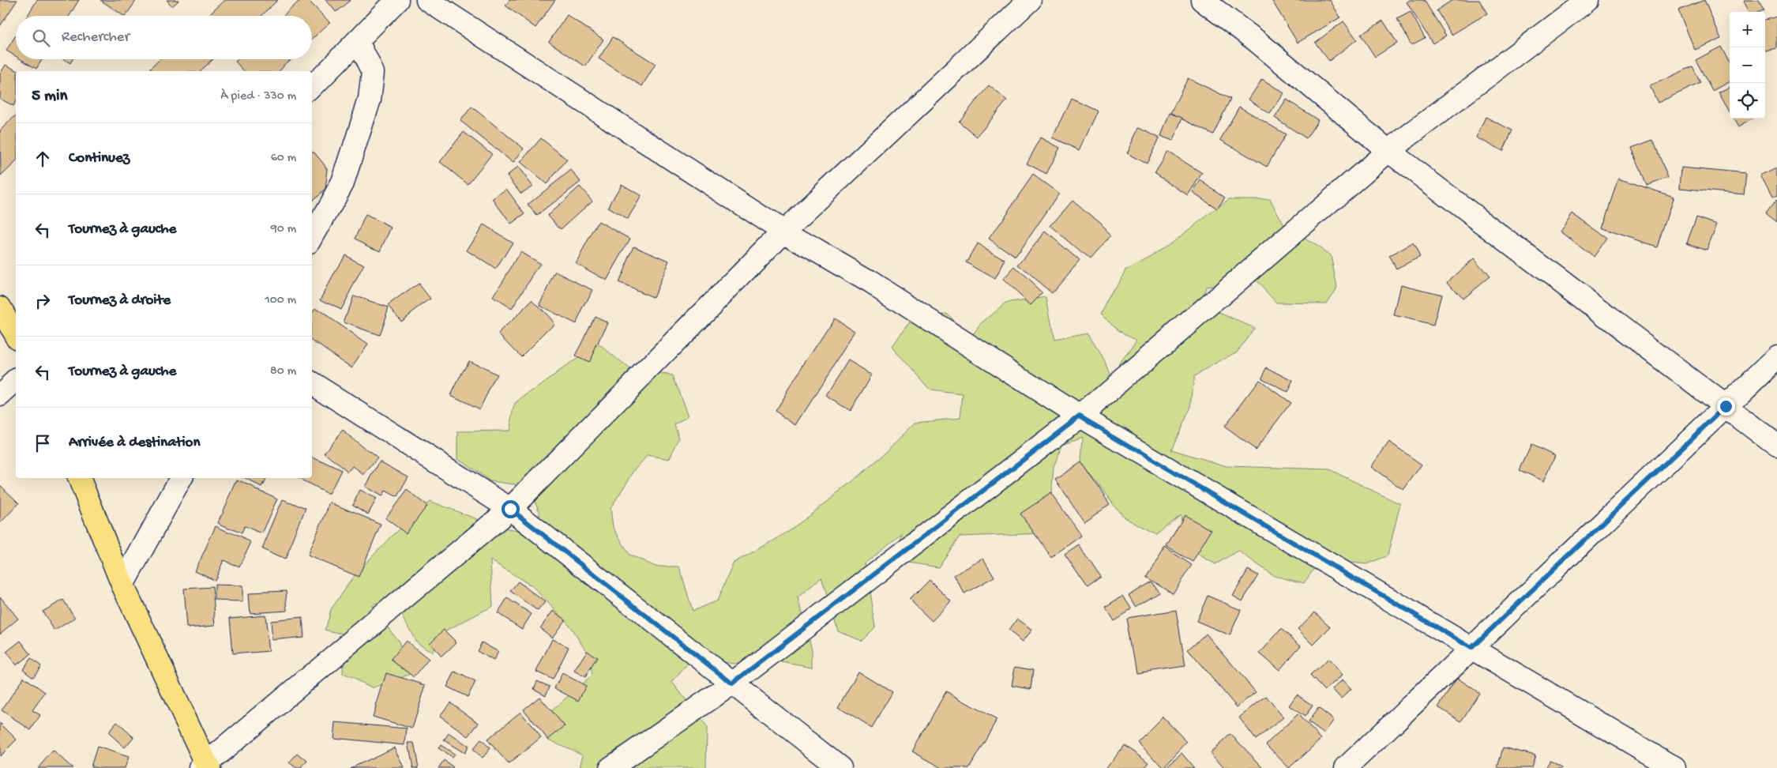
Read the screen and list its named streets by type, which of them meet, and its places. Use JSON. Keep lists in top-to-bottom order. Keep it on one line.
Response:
{"page":{"map_buttons":["+","−"],"search":"Rechercher","heading":["5 min","À pied · 330 m"],"list":[["Continuez","60 m"],["Tournez à gauche","90 m"],["Tournez à droite","100 m"],["Tournez à gauche","80 m"],"Arrivée à destination"]}}
